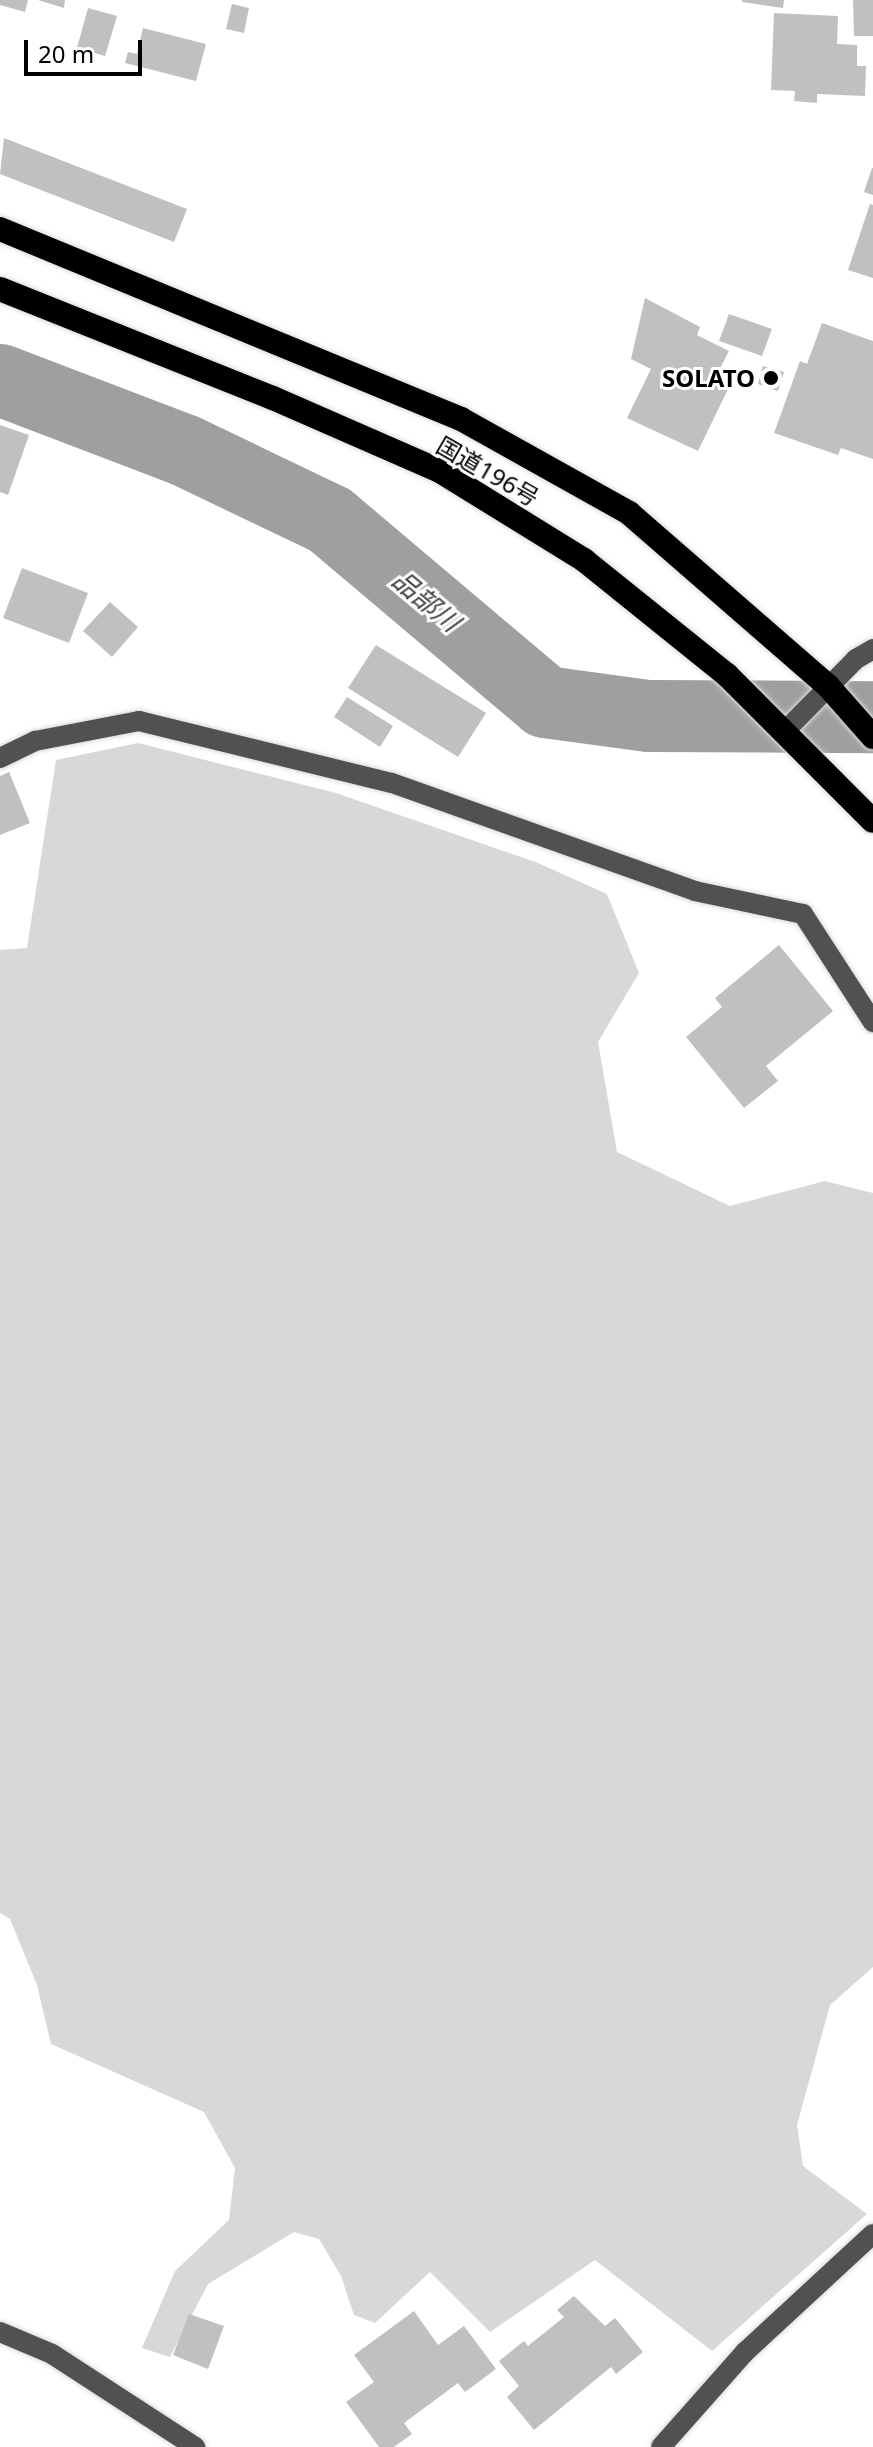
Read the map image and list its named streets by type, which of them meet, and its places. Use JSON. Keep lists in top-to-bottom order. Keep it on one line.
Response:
{"streets":{"highway":["国道196号"]},"water":["品部川"],"places":["SOLATO"],"scale_bar":"20 m"}
